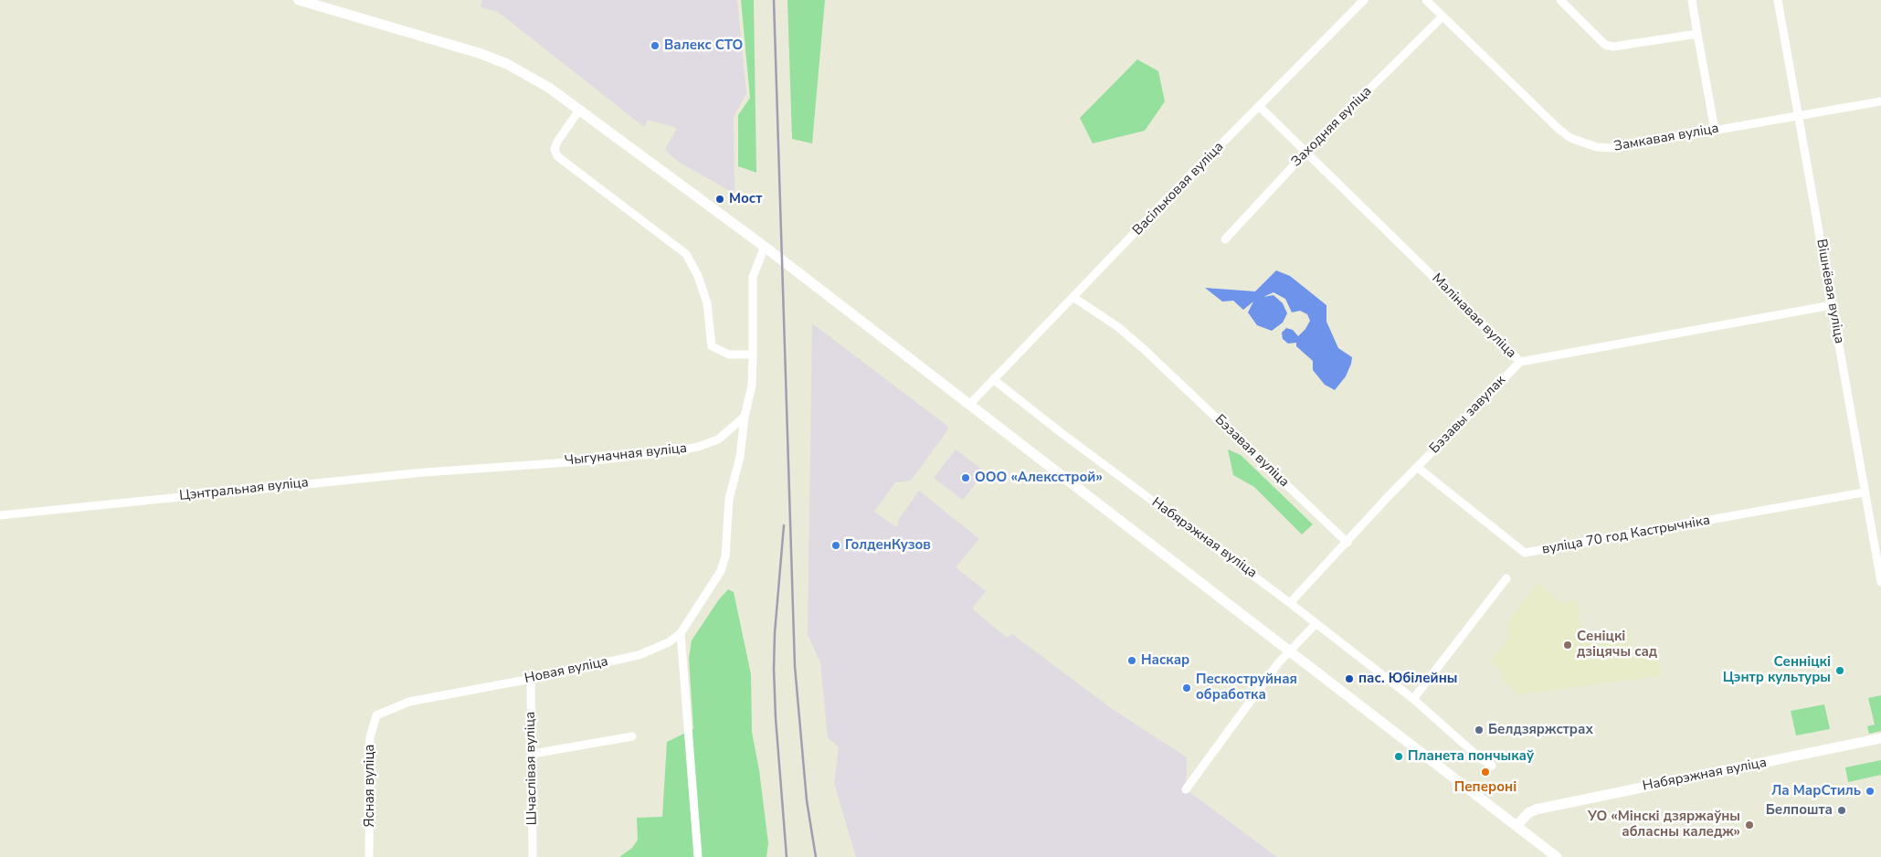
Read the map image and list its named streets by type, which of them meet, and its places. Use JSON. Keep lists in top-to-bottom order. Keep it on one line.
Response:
{"streets":{"street":["Заходняя вуліца","Замкавая вуліца","Васільковая вуліца","Вішнёвая вуліца","Малінавая вуліца","Бэзавы завулак","Бэзавая вуліца","Чыгуначная вуліца","Цэнтральная вуліца","вуліца 70 год Кастрычніка","Набярэжная вуліца","Новая вуліца","Шчаслівая вуліца","Ясная вуліца"]},"crossings":[["Заходняя вуліца","Замкавая вуліца"],["Заходняя вуліца","Малінавая вуліца"],["Замкавая вуліца","Вішнёвая вуліца"],["Васільковая вуліца","Малінавая вуліца"],["Васільковая вуліца","Бэзавая вуліца"],["Васільковая вуліца","Набярэжная вуліца"],["Вішнёвая вуліца","Малінавая вуліца"],["Вішнёвая вуліца","вуліца 70 год Кастрычніка"],["Малінавая вуліца","Бэзавы завулак"],["Бэзавы завулак","вуліца 70 год Кастрычніка"],["Чыгуначная вуліца","Цэнтральная вуліца"],["Чыгуначная вуліца","Новая вуліца"],["Новая вуліца","Шчаслівая вуліца"],["Новая вуліца","Ясная вуліца"]],"places":["Валекс СТО","Мост","ООО «Алексстрой»","ГолденКузов","Сеніцкі дзіцячы сад","Наскар","Сенніцкі Цэнтр культуры","пас. Юбілейны","Пескоструйная обработка","Белдзяржстрах","Планета пончыкаў","Пепероні","Ла МарСтиль","Белпошта","УО «Мінскі дзяржаўны абласны каледж»"]}
